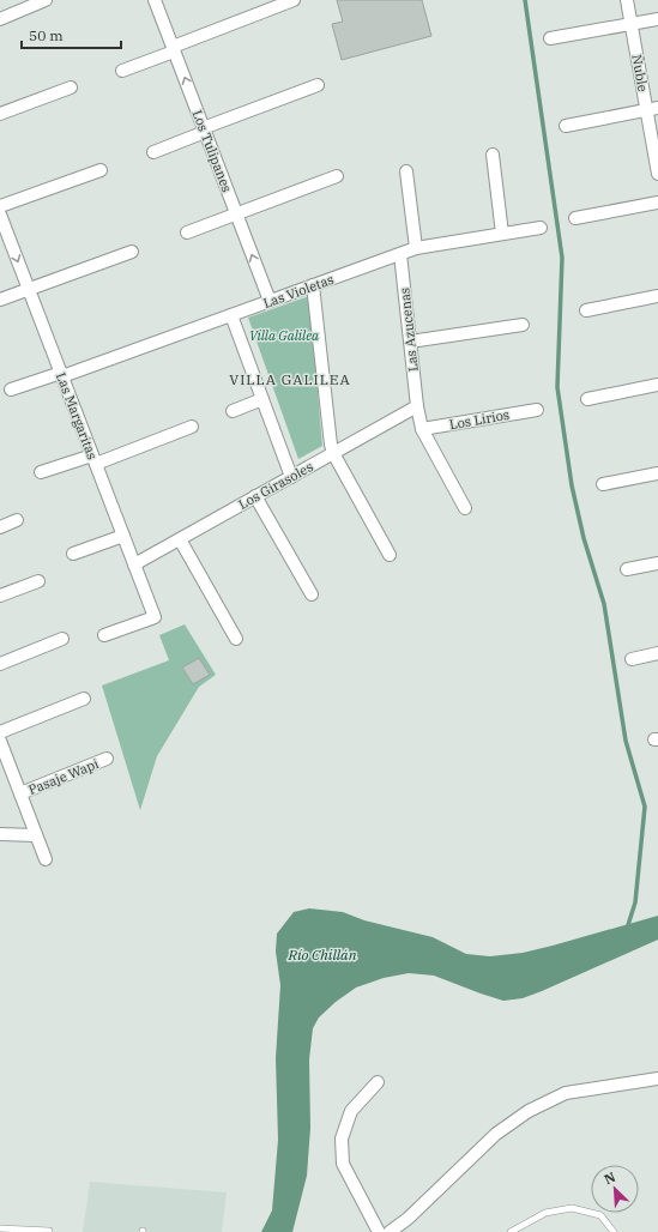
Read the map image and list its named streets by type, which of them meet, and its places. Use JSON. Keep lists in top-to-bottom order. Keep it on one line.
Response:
{"streets":{"street":["Ñuble","Los Tulipanes","Las Violetas","Las Azucenas","Las Margaritas","Los Lirios","Los Girasoles","Pasaje Wapi"]},"crossings":[["Los Tulipanes","Las Violetas"],["Las Violetas","Las Azucenas"],["Las Violetas","Las Margaritas"],["Las Azucenas","Los Lirios"],["Las Azucenas","Los Girasoles"],["Las Margaritas","Los Girasoles"]],"one_way":["Los Tulipanes"],"districts":["VILLA GALILEA"],"water":["Río Chillán"],"parks":["Villa Galilea"],"scale_bar":"50 m","north":"top left"}
